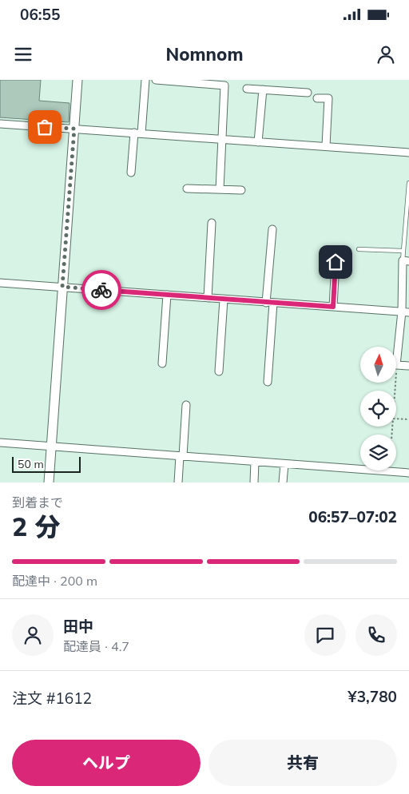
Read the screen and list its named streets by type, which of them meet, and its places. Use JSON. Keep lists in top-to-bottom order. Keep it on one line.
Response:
{"scale_bar":"50 m","north":"top","page":{"status":"06:55","header":"Nomnom","scale":"50 m","heading":["2 分","到着まで","06:57–07:02"],"panel":["田中","配達員 · 4.7","注文 #1612","¥3,780"],"bar":"配達中 · 200 m","buttons":["ヘルプ","共有"]}}
